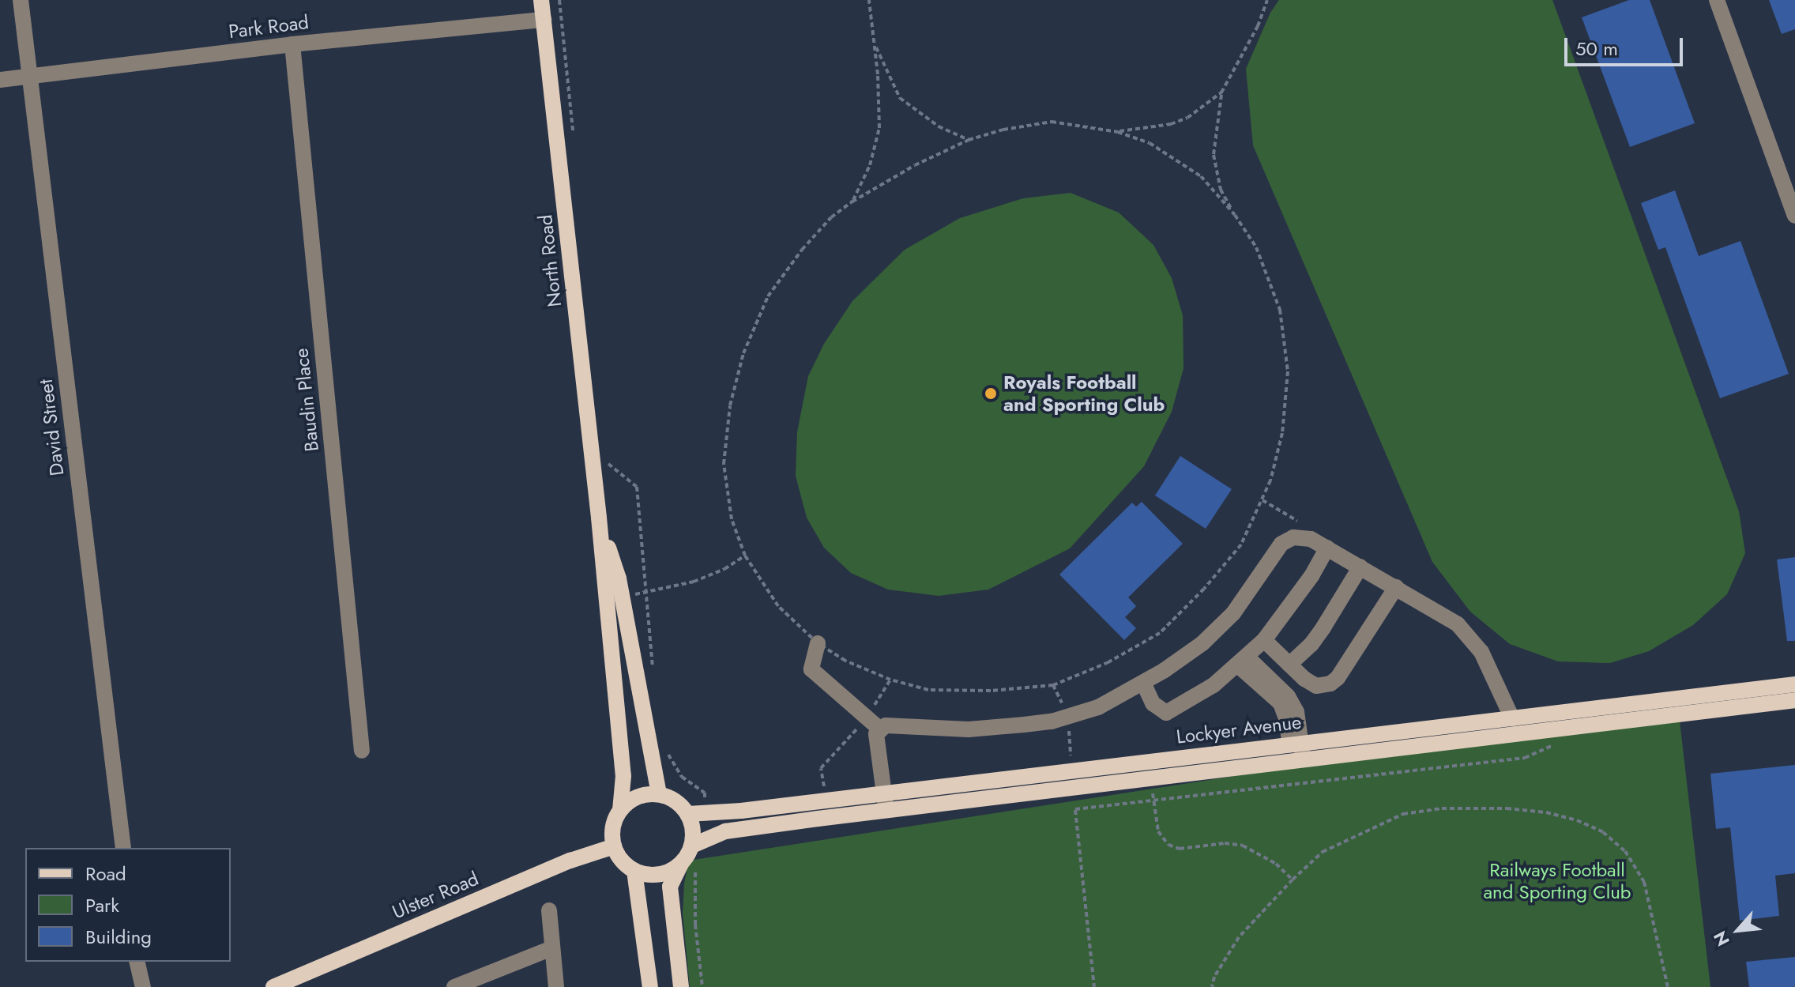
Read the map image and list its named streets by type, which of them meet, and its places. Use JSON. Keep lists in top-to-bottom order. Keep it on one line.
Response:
{"streets":{"main road":["North Road","Lockyer Avenue","Ulster Road"],"street":["Park Road","Baudin Place","David Street"]},"crossings":[["Park Road","North Road"],["Park Road","Baudin Place"],["Park Road","David Street"],["North Road","Lockyer Avenue"],["North Road","Ulster Road"],["Lockyer Avenue","Ulster Road"]],"parks":["Railways Football and Sporting Club"],"places":["Royals Football and Sporting Club"],"legend":["Road","Park","Building"],"scale_bar":"50 m","north":"bottom left"}
